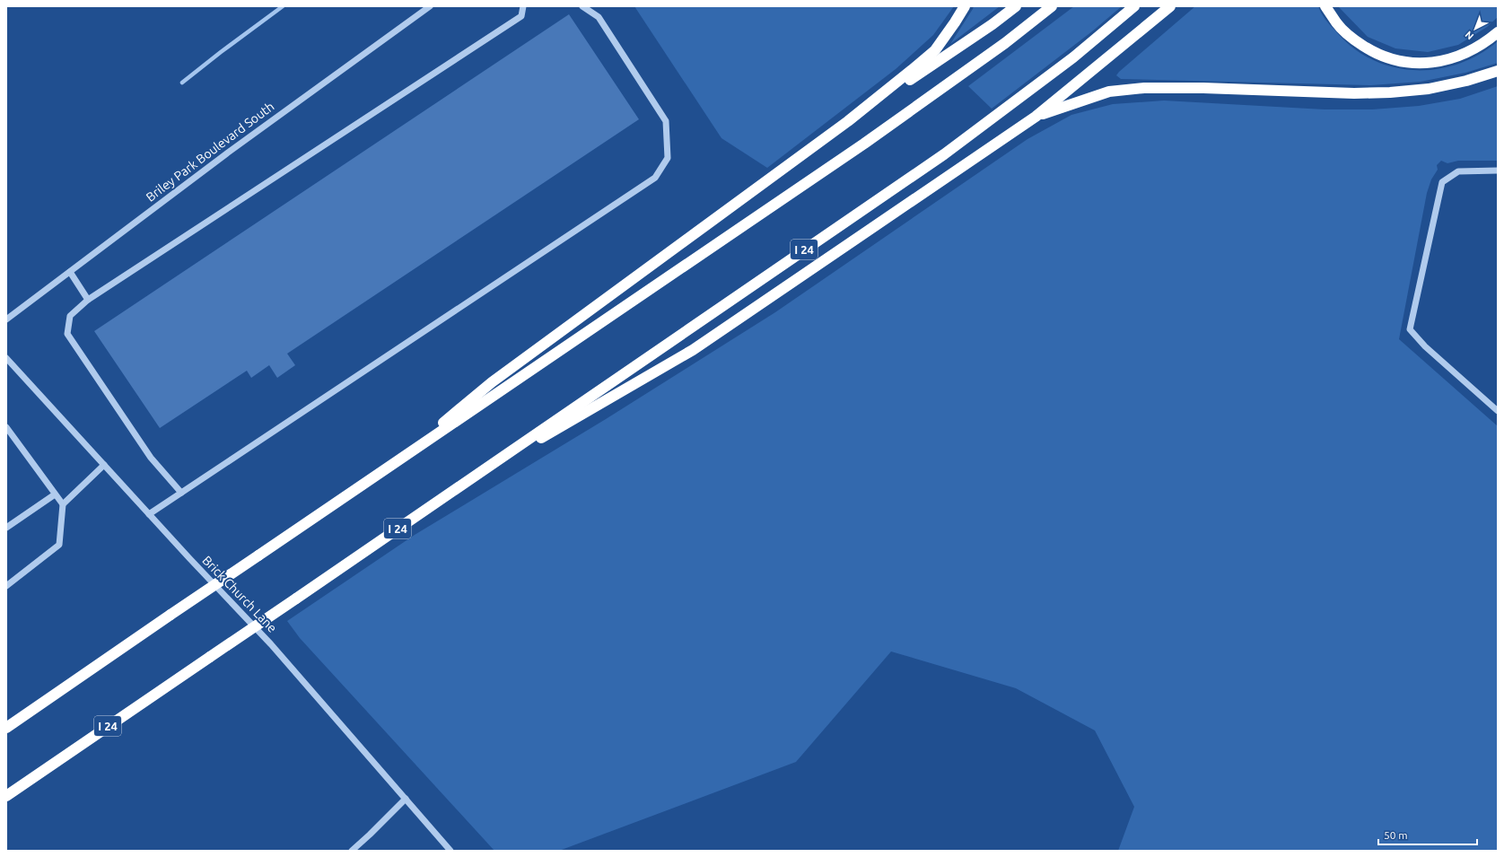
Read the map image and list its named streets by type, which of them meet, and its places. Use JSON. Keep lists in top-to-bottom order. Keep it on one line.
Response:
{"streets":{"highway":["I 24"],"street":["Briley Park Boulevard South","Brick Church Lane"]},"scale_bar":"50 m","north":"bottom left"}
